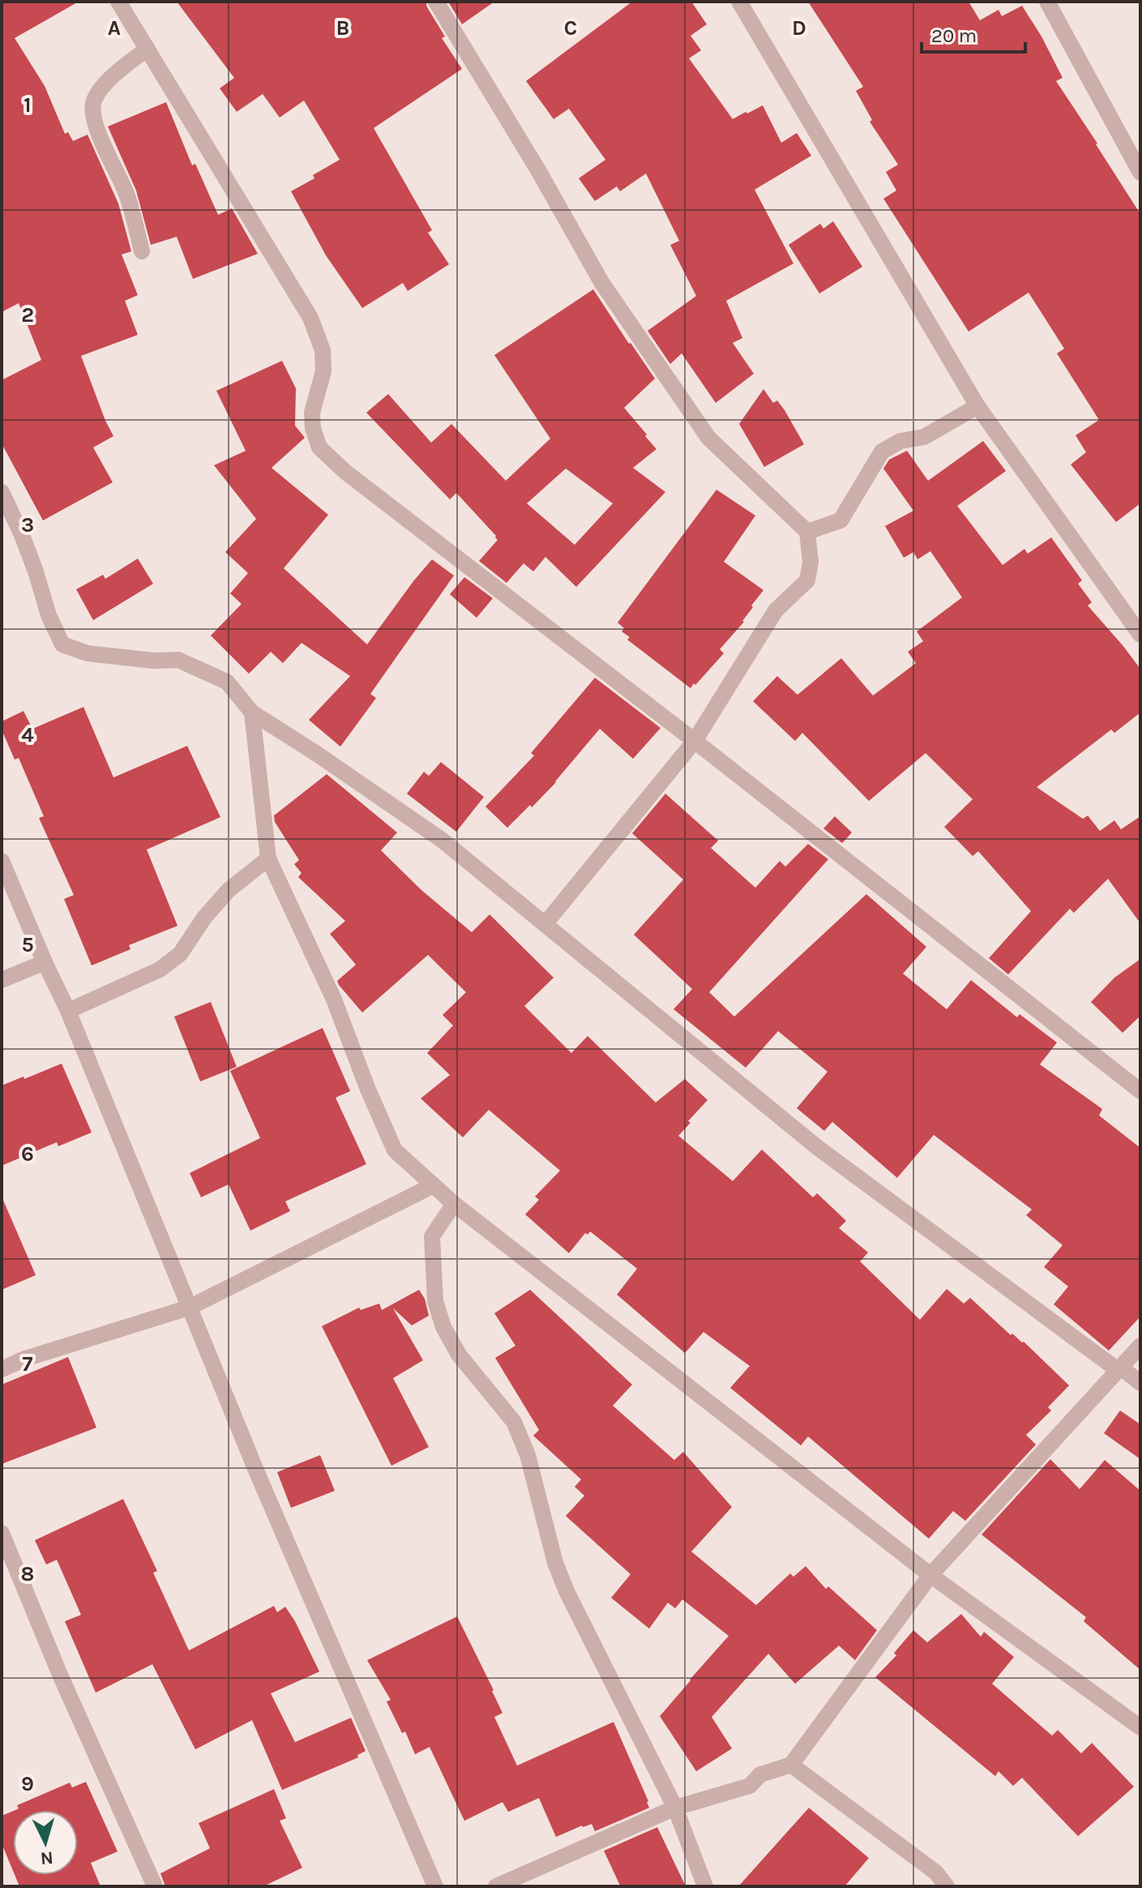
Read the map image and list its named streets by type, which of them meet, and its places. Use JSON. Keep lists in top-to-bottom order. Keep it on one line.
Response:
{"scale_bar":"20 m","north":"bottom","grid":{"columns":["A","B","C","D"],"rows":["1","2","3","4","5","6","7","8","9"]}}
